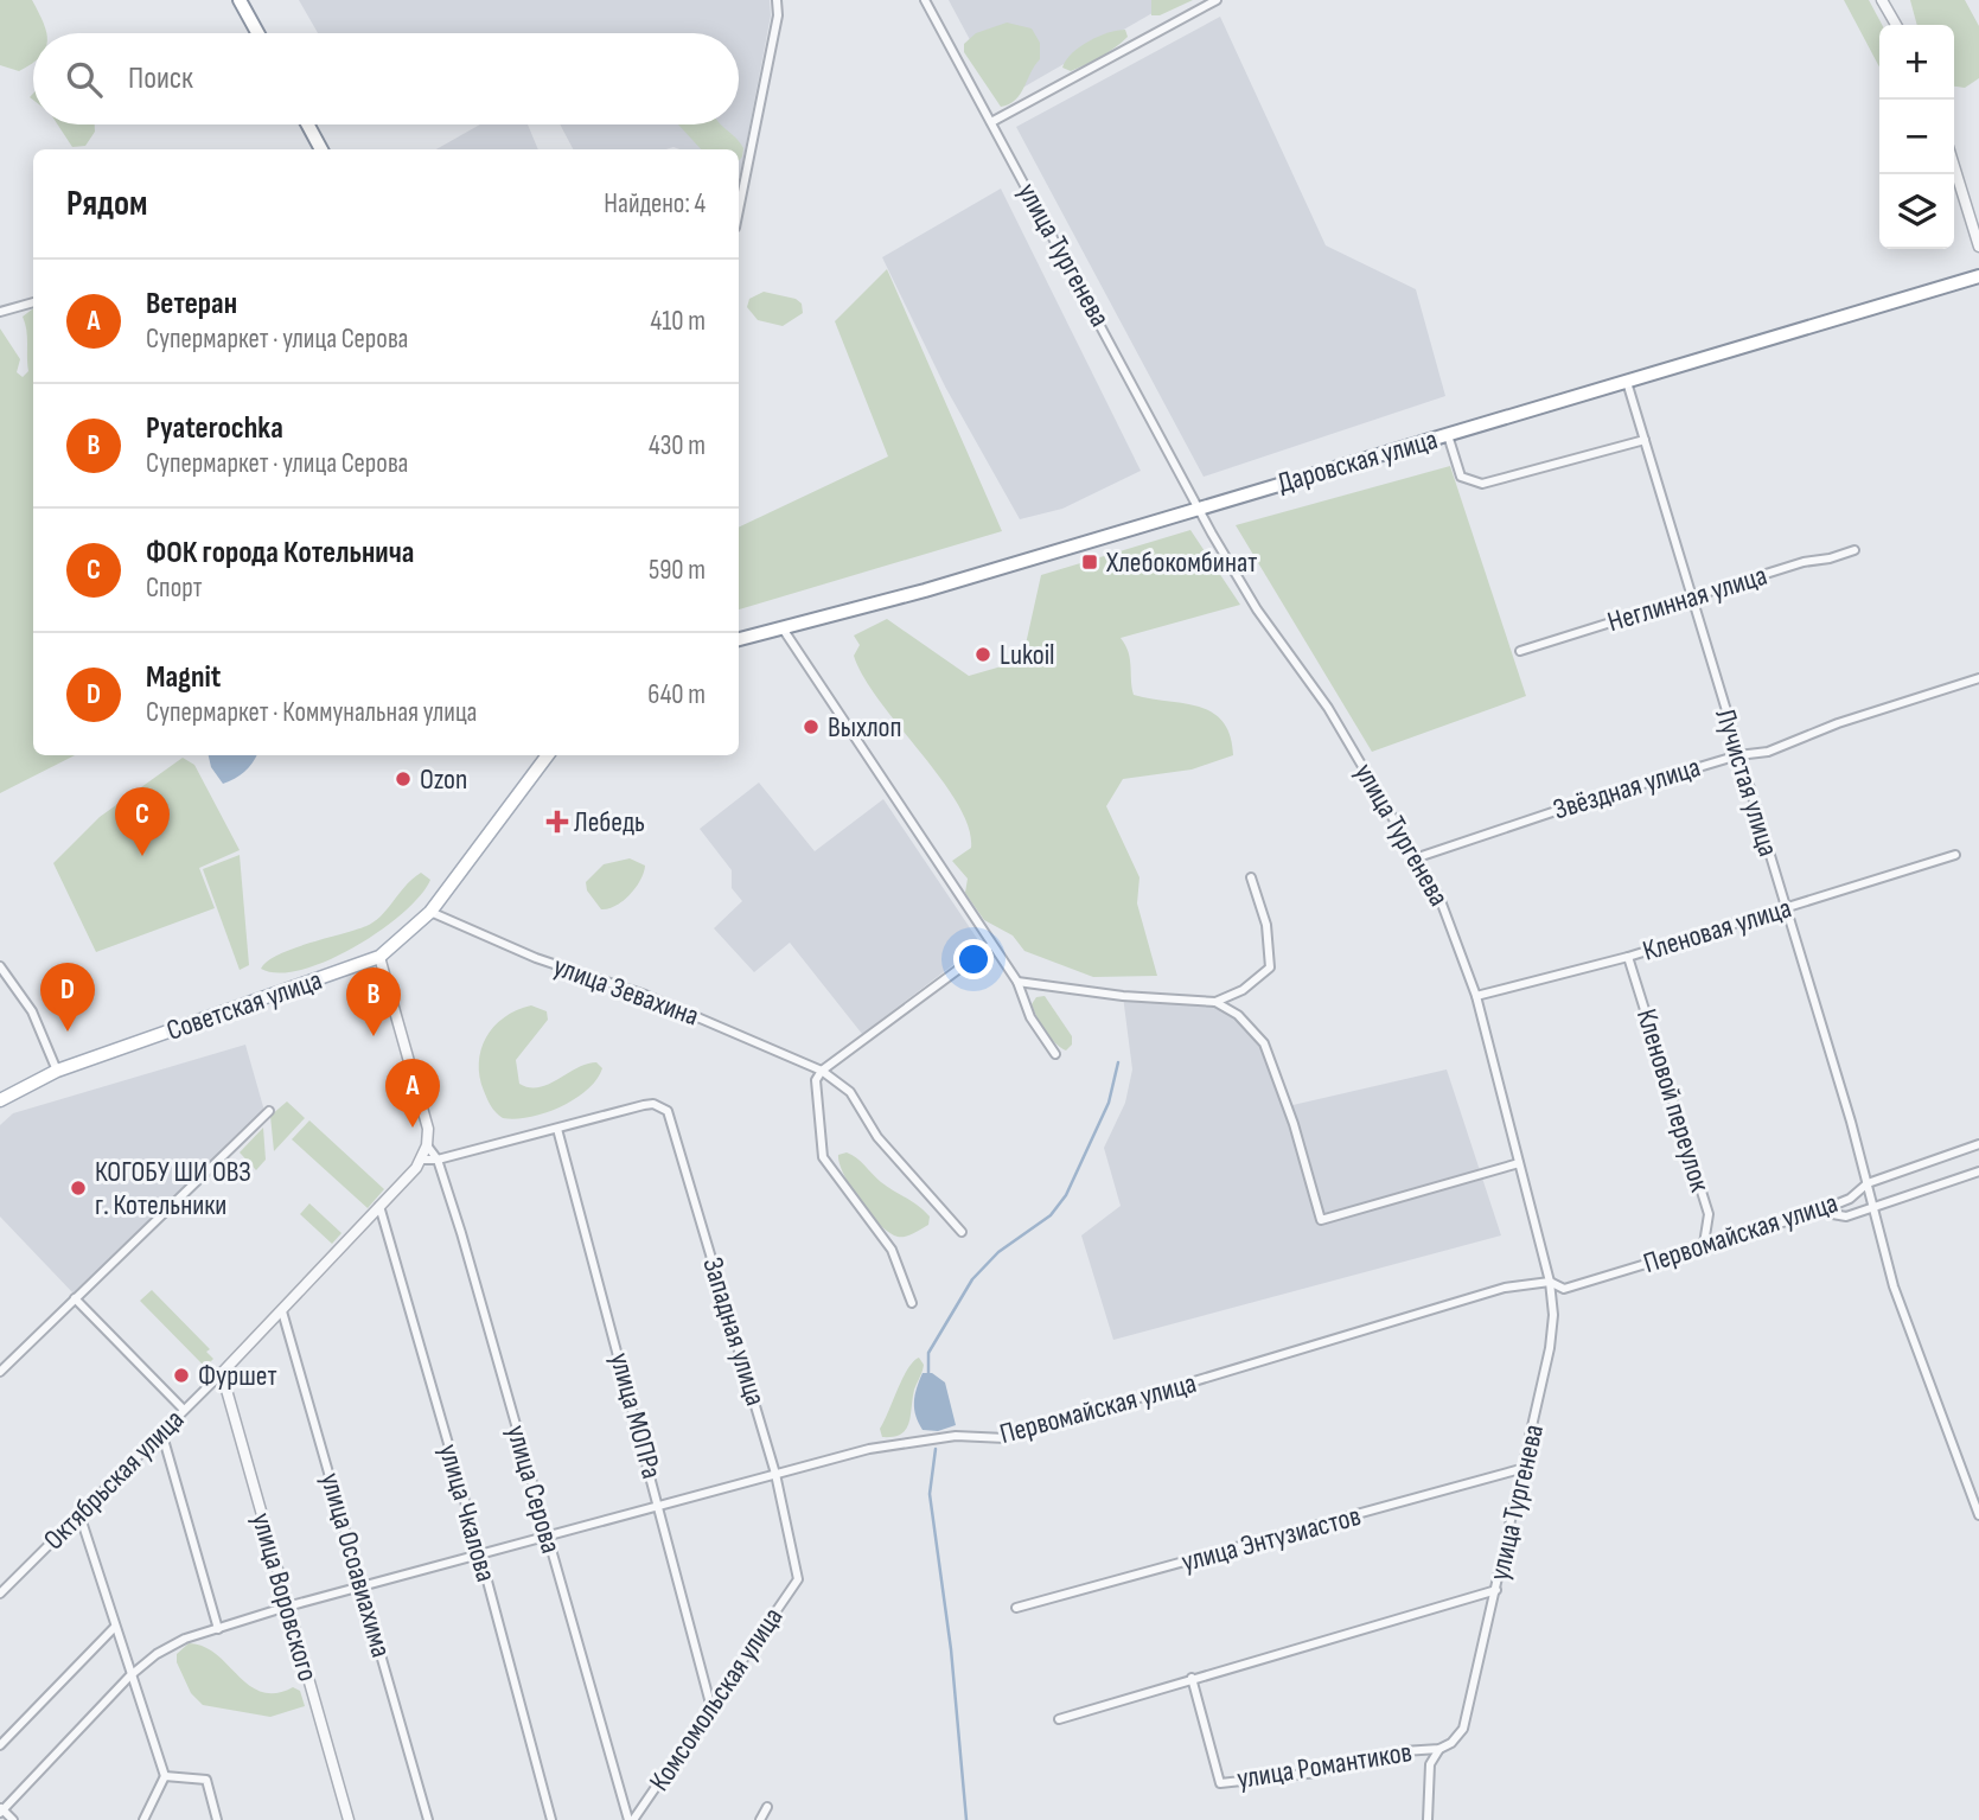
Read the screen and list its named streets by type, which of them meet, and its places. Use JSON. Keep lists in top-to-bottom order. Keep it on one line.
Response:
{"streets":{"highway":["Даровская улица"],"main road":["Советская улица"],"street":["улица Тургенева","Неглинная улица","Лучистая улица","Звёздная улица","Кленовая улица","улица Зевахина","Кленовой переулок","Первомайская улица","Западная улица","улица МОПРа","Октябрьская улица","улица Серова","улица Чкалова","улица Энтузиастов","улица Осоавиахима","улица Воровского","Комсомольская улица","улица Романтиков"]},"crossings":[["улица Тургенева","Даровская улица"],["улица Тургенева","Звёздная улица"],["улица Тургенева","Кленовая улица"],["улица Тургенева","Первомайская улица"],["улица Тургенева","улица Энтузиастов"],["улица Тургенева","улица Романтиков"],["Даровская улица","Лучистая улица"],["Неглинная улица","Лучистая улица"],["Лучистая улица","Звёздная улица"],["Лучистая улица","Кленовая улица"],["Лучистая улица","Первомайская улица"],["Кленовая улица","Кленовой переулок"],["улица Зевахина","Советская улица"],["Кленовой переулок","Первомайская улица"],["Первомайская улица","Западная улица"],["Первомайская улица","улица МОПРа"],["Первомайская улица","улица Серова"],["Первомайская улица","улица Чкалова"],["Первомайская улица","улица Осоавиахима"],["Первомайская улица","улица Воровского"],["Западная улица","улица МОПРа"],["Западная улица","Комсомольская улица"],["улица МОПРа","Комсомольская улица"],["Октябрьская улица","улица Чкалова"],["Октябрьская улица","улица Осоавиахима"],["Октябрьская улица","улица Воровского"],["улица Серова","Комсомольская улица"]],"places":{"transit":["Хлебокомбинат"],"other":["Lukoil","Выхлоп","Ozon","КОГОБУ ШИ ОВЗ г. Котельники","Фуршет"],"health":["Лебедь"]},"page":{"map_buttons":["+","−"],"search":"Поиск","heading":["Рядом","Найдено: 4"],"list":[{"mark":"A","name":"Ветеран","note":"Супермаркет · улица Серова","value":"410 m"},{"mark":"B","name":"Pyaterochka","note":"Супермаркет · улица Серова","value":"430 m"},{"mark":"C","name":"ФОК города Котельнича","note":"Спорт","value":"590 m"},{"mark":"D","name":"Magnit","note":"Супермаркет · Коммунальная улица","value":"640 m"}],"pins":["C","D","B","A"]}}
